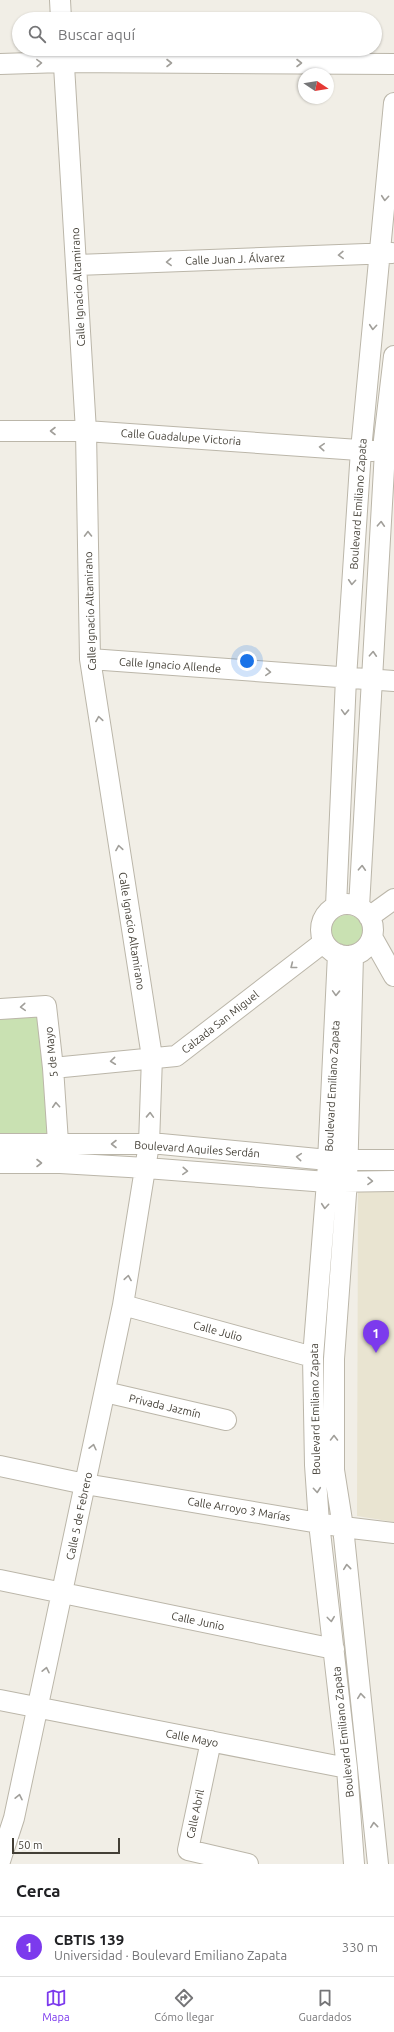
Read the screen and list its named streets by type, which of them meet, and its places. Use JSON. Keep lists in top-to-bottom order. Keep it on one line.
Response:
{"streets":{"street":["Calle Juan J. Álvarez","Calle Ignacio Altamirano","Calle Guadalupe Victoria","Boulevard Emiliano Zapata","Calle Ignacio Allende","Calzada San Miguel","5 de Mayo","Boulevard Aquiles Serdán","Calle Julio","Privada Jazmín","Calle Arroyo 3 Marías","Calle 5 de Febrero","Calle Junio","Calle Mayo","Calle Abril"]},"crossings":[["Calle Juan J. Álvarez","Calle Ignacio Altamirano"],["Calle Juan J. Álvarez","Boulevard Emiliano Zapata"],["Calle Ignacio Altamirano","Calle Guadalupe Victoria"],["Calle Ignacio Altamirano","Calle Ignacio Allende"],["Calle Ignacio Altamirano","Calzada San Miguel"],["Calle Ignacio Altamirano","Boulevard Aquiles Serdán"],["Calle Ignacio Altamirano","Calle 5 de Febrero"],["Calle Guadalupe Victoria","Boulevard Emiliano Zapata"],["Boulevard Emiliano Zapata","Calle Ignacio Allende"],["Boulevard Emiliano Zapata","Calzada San Miguel"],["Boulevard Emiliano Zapata","Boulevard Aquiles Serdán"],["Boulevard Emiliano Zapata","Calle Julio"],["Boulevard Emiliano Zapata","Calle Arroyo 3 Marías"],["Boulevard Emiliano Zapata","Calle Junio"],["Boulevard Emiliano Zapata","Calle Mayo"],["Calzada San Miguel","5 de Mayo"],["5 de Mayo","Boulevard Aquiles Serdán"],["Boulevard Aquiles Serdán","Calle 5 de Febrero"],["Calle Julio","Calle 5 de Febrero"],["Privada Jazmín","Calle 5 de Febrero"],["Calle Arroyo 3 Marías","Calle 5 de Febrero"],["Calle 5 de Febrero","Calle Junio"],["Calle 5 de Febrero","Calle Mayo"],["Calle Mayo","Calle Abril"]],"one_way":["Calle Juan J. Álvarez","Calle Ignacio Altamirano","Calle Guadalupe Victoria","Calle Ignacio Allende","Calzada San Miguel","5 de Mayo","Calle 5 de Febrero"],"scale_bar":"50 m","north":"right","page":{"search":"Buscar aquí","pins":"1","scale":"50 m","heading":"Cerca","list":[{"mark":"1","name":"CBTIS 139","note":"Universidad · Boulevard Emiliano Zapata","value":"330 m"}],"nav":["Mapa","Cómo llegar","Guardados"]}}
